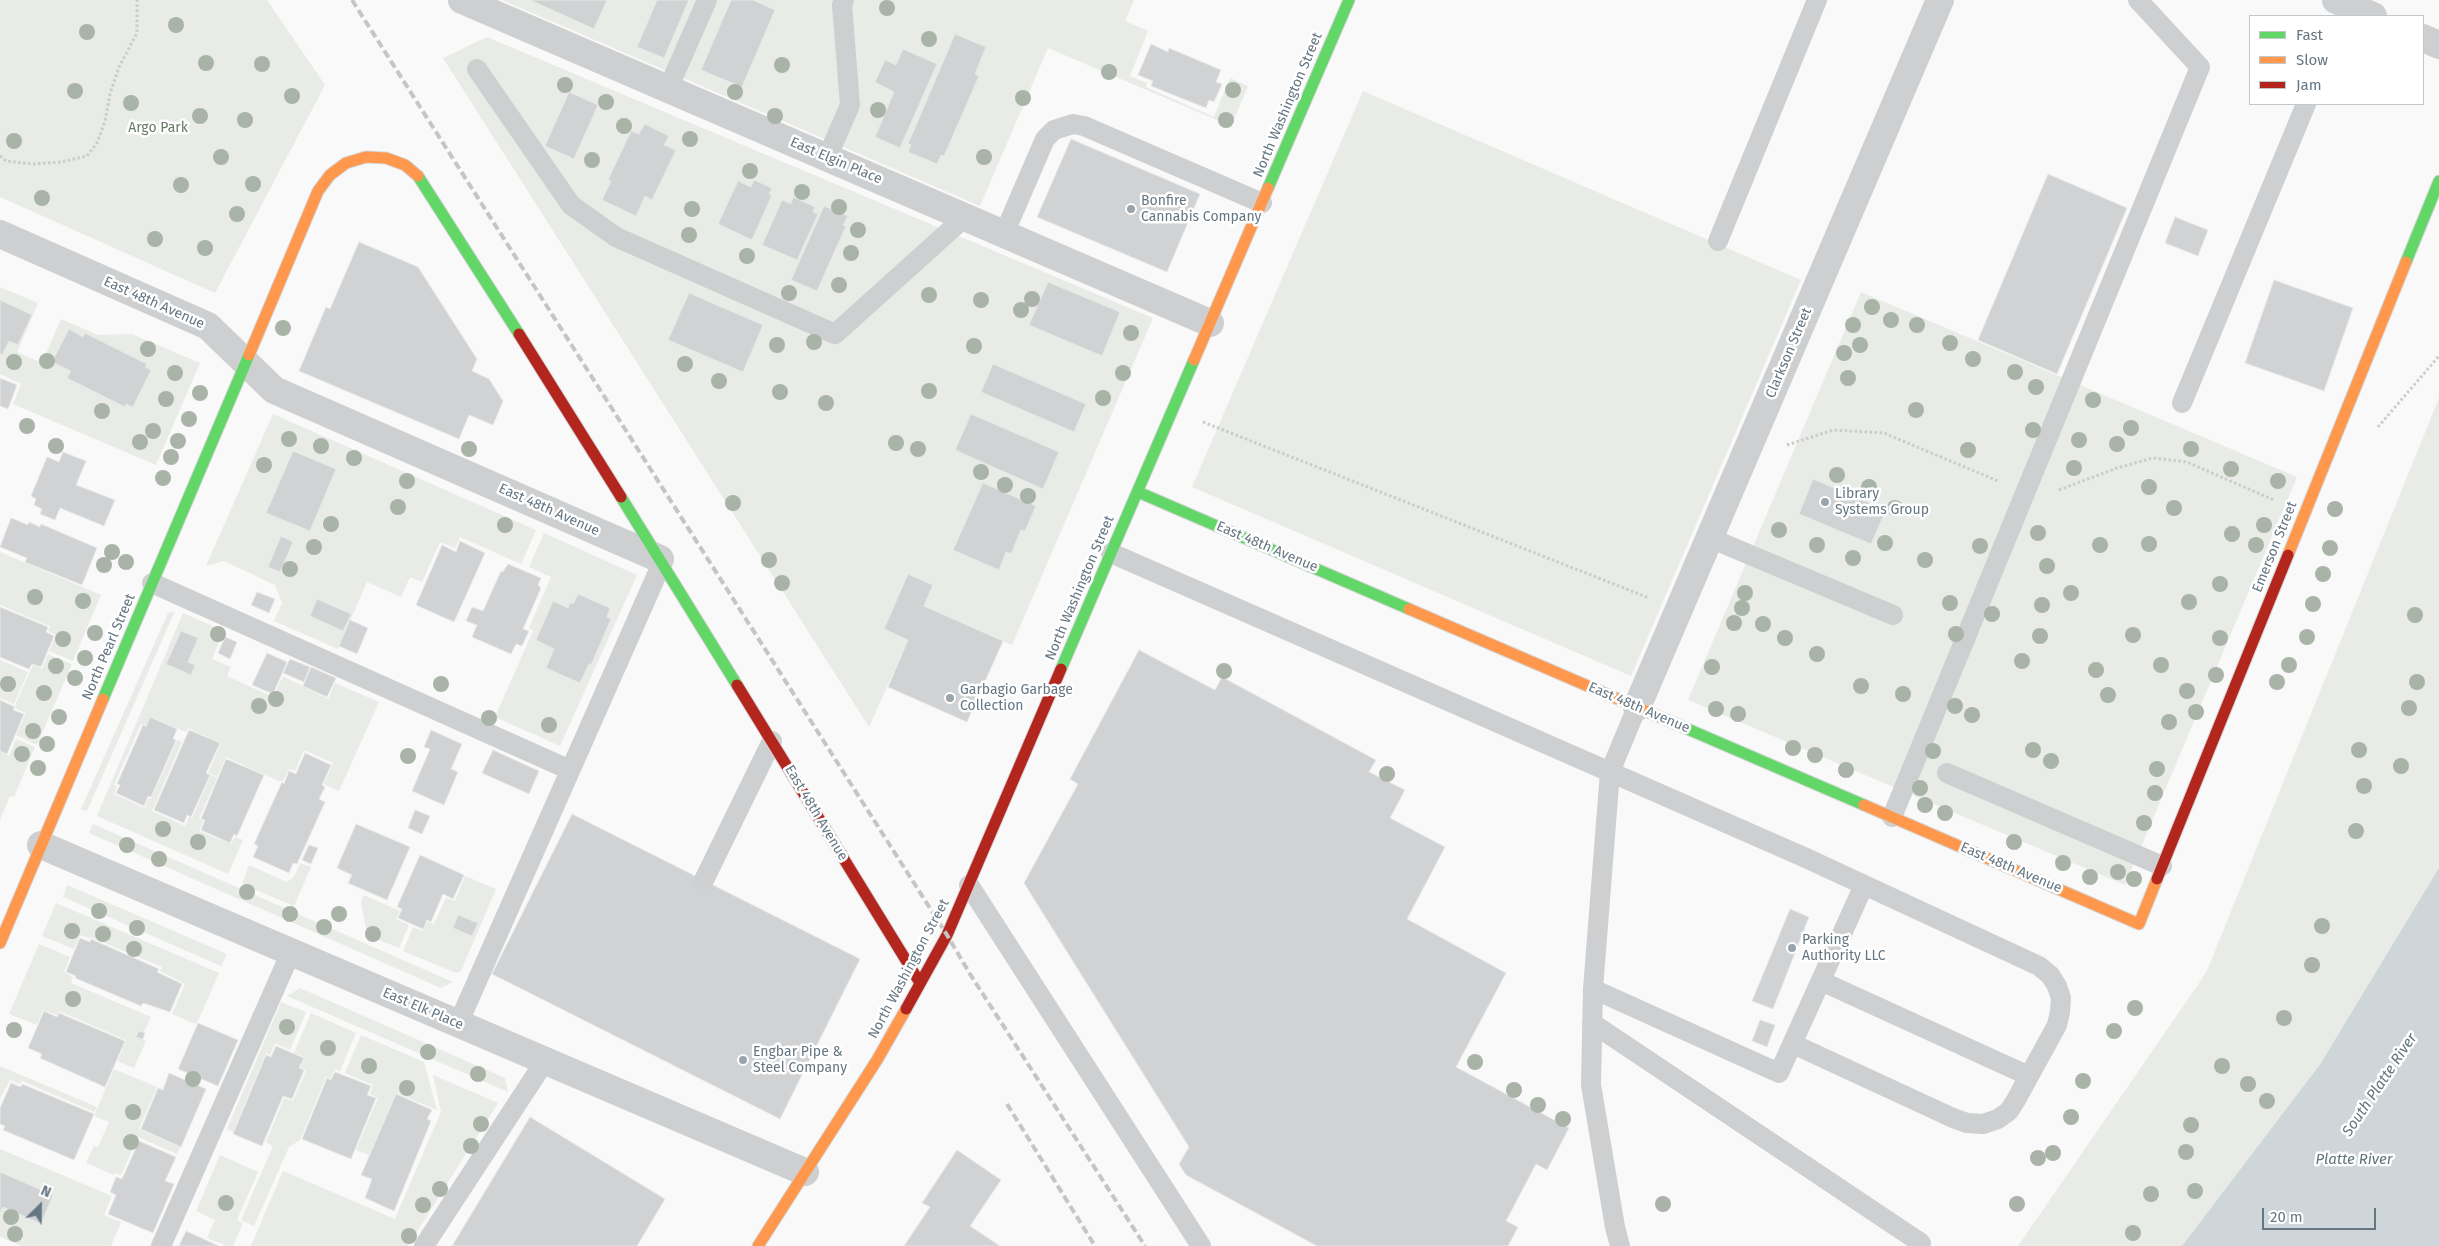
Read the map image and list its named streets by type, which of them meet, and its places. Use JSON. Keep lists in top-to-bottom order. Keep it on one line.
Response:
{"streets":{"street":["North Washington Street","East Elgin Place","East 48th Avenue","Clarkson Street","Emerson Street","North Pearl Street","East Elk Place"]},"crossings":[["North Washington Street","East Elgin Place"],["North Washington Street","East 48th Avenue"],["North Washington Street","East Elk Place"],["East 48th Avenue","Clarkson Street"],["East 48th Avenue","Emerson Street"],["East 48th Avenue","North Pearl Street"],["North Pearl Street","East Elk Place"]],"water":["South Platte River","Platte River"],"parks":["Argo Park"],"places":["Bonfire Cannabis Company","Library Systems Group","Garbagio Garbage Collection","Parking Authority LLC","Engbar Pipe & Steel Company"],"legend":["Fast","Slow","Jam"],"scale_bar":"20 m","north":"top right"}
